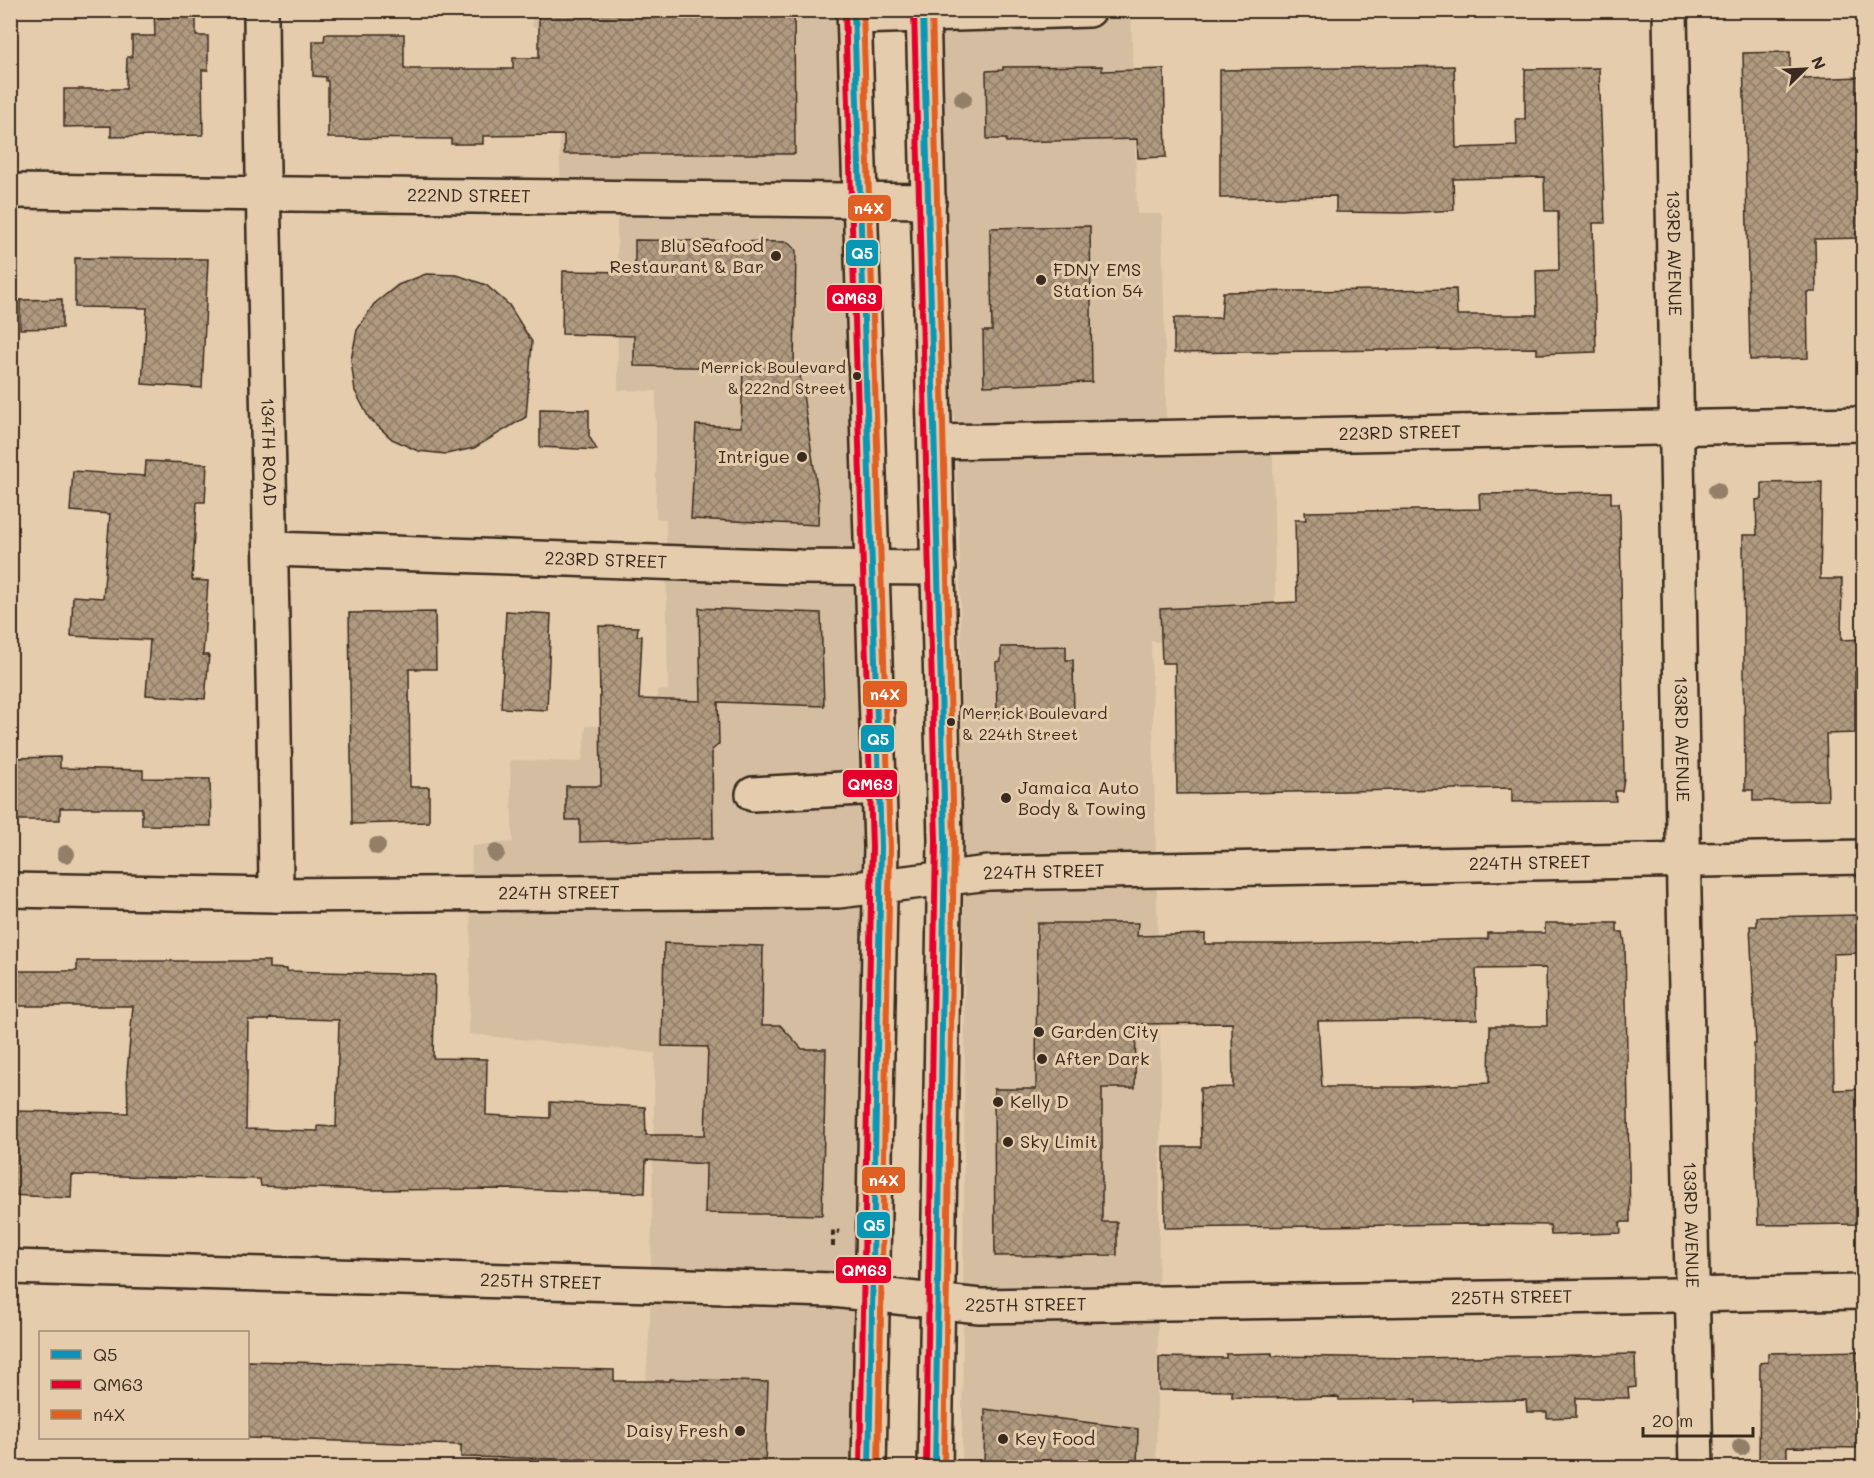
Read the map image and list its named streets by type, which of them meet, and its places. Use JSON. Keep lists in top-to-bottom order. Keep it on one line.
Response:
{"streets":{"street":["222ND STREET","133RD AVENUE","223RD STREET","134TH ROAD","224TH STREET","225TH STREET"]},"crossings":[["222ND STREET","134TH ROAD"],["133RD AVENUE","223RD STREET"],["133RD AVENUE","224TH STREET"],["133RD AVENUE","225TH STREET"],["223RD STREET","134TH ROAD"],["134TH ROAD","224TH STREET"]],"places":["Blu Seafood Restaurant & Bar","FDNY EMS Station 54","Merrick Boulevard & 222nd Street","Intrigue","Merrick Boulevard & 224th Street","Jamaica Auto Body & Towing","Garden City","After Dark","Kelly D","Sky Limit","Daisy Fresh","Key Food"],"lines":["transit line Q5","transit line QM63","transit line n4X"],"legend":["Q5","QM63","n4X"],"scale_bar":"20 m","north":"top right"}
